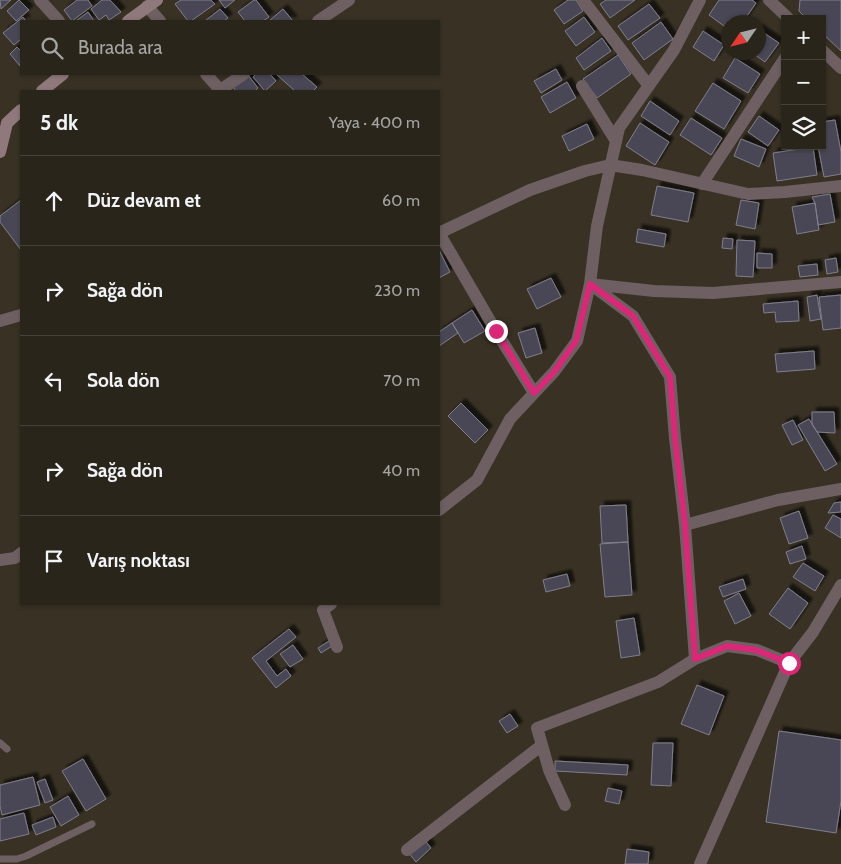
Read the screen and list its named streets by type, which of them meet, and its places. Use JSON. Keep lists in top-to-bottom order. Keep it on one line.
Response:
{"north":"bottom left","page":{"map_buttons":["+","−"],"search":"Burada ara","heading":["5 dk","Yaya · 400 m"],"list":[["Düz devam et","60 m"],["Sağa dön","230 m"],["Sola dön","70 m"],["Sağa dön","40 m"],"Varış noktası"]}}
